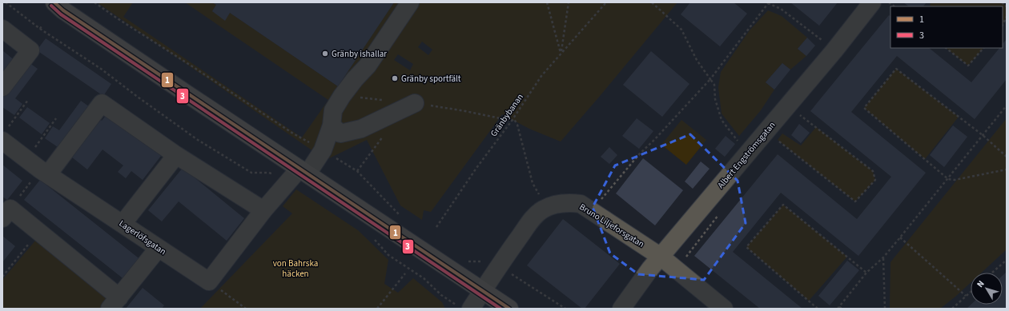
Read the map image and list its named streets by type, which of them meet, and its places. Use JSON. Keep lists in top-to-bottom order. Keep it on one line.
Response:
{"streets":{"street":["Albert Engströmsgatan","Bruno Liljeforsgatan","Lagerlöfsgatan"],"path":["Gränbybanan"]},"crossings":[["Albert Engströmsgatan","Bruno Liljeforsgatan"]],"parks":["von Bahrska häcken"],"places":["Gränby ishallar","Gränby sportfält"],"lines":["transit line 1","transit line 3"],"legend":["1","3"],"north":"top left"}
